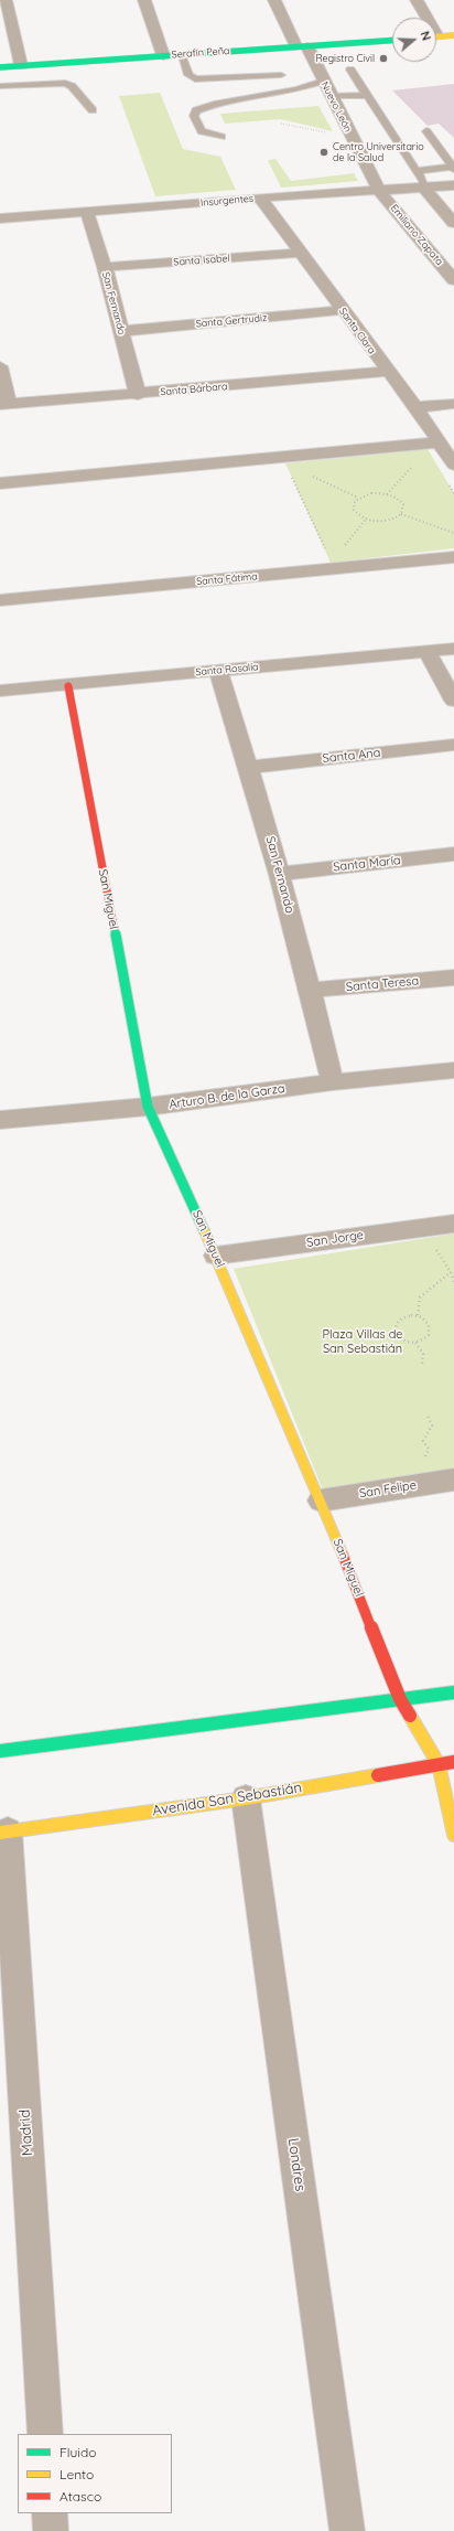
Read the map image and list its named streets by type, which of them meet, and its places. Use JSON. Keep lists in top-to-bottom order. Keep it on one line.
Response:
{"streets":{"street":["Serafín Peña","Nuevo León","Insurgentes","Emiliano Zapata","Santa Isabel","San Fernando","Santa Gertrudiz","Santa Clara","Santa Bárbara","Santa Fátima","Santa Rosalía","Santa Ana","Santa María","San Miguel","Santa Teresa","Arturo B. de la Garza","San Jorge","San Felipe","Avenida San Sebastián","Madrid","Londres"]},"crossings":[["Serafín Peña","Nuevo León"],["Nuevo León","Insurgentes"],["Nuevo León","Emiliano Zapata"],["Insurgentes","Emiliano Zapata"],["Insurgentes","San Fernando"],["Insurgentes","Santa Clara"],["Santa Isabel","San Fernando"],["Santa Isabel","Santa Clara"],["San Fernando","Santa Gertrudiz"],["San Fernando","Santa Bárbara"],["San Fernando","Santa Rosalía"],["San Fernando","Santa Ana"],["San Fernando","Santa María"],["San Fernando","Santa Teresa"],["San Fernando","Arturo B. de la Garza"],["Santa Gertrudiz","Santa Clara"],["Santa Clara","Santa Bárbara"],["Santa Rosalía","San Miguel"],["San Miguel","Arturo B. de la Garza"],["San Miguel","San Jorge"],["San Miguel","San Felipe"],["San Miguel","Avenida San Sebastián"],["Avenida San Sebastián","Madrid"],["Avenida San Sebastián","Londres"]],"parks":["Plaza Villas de San Sebastián"],"places":["Registro Civil","Centro Universitario de la Salud"],"legend":["Fluido","Lento","Atasco"],"north":"right"}
